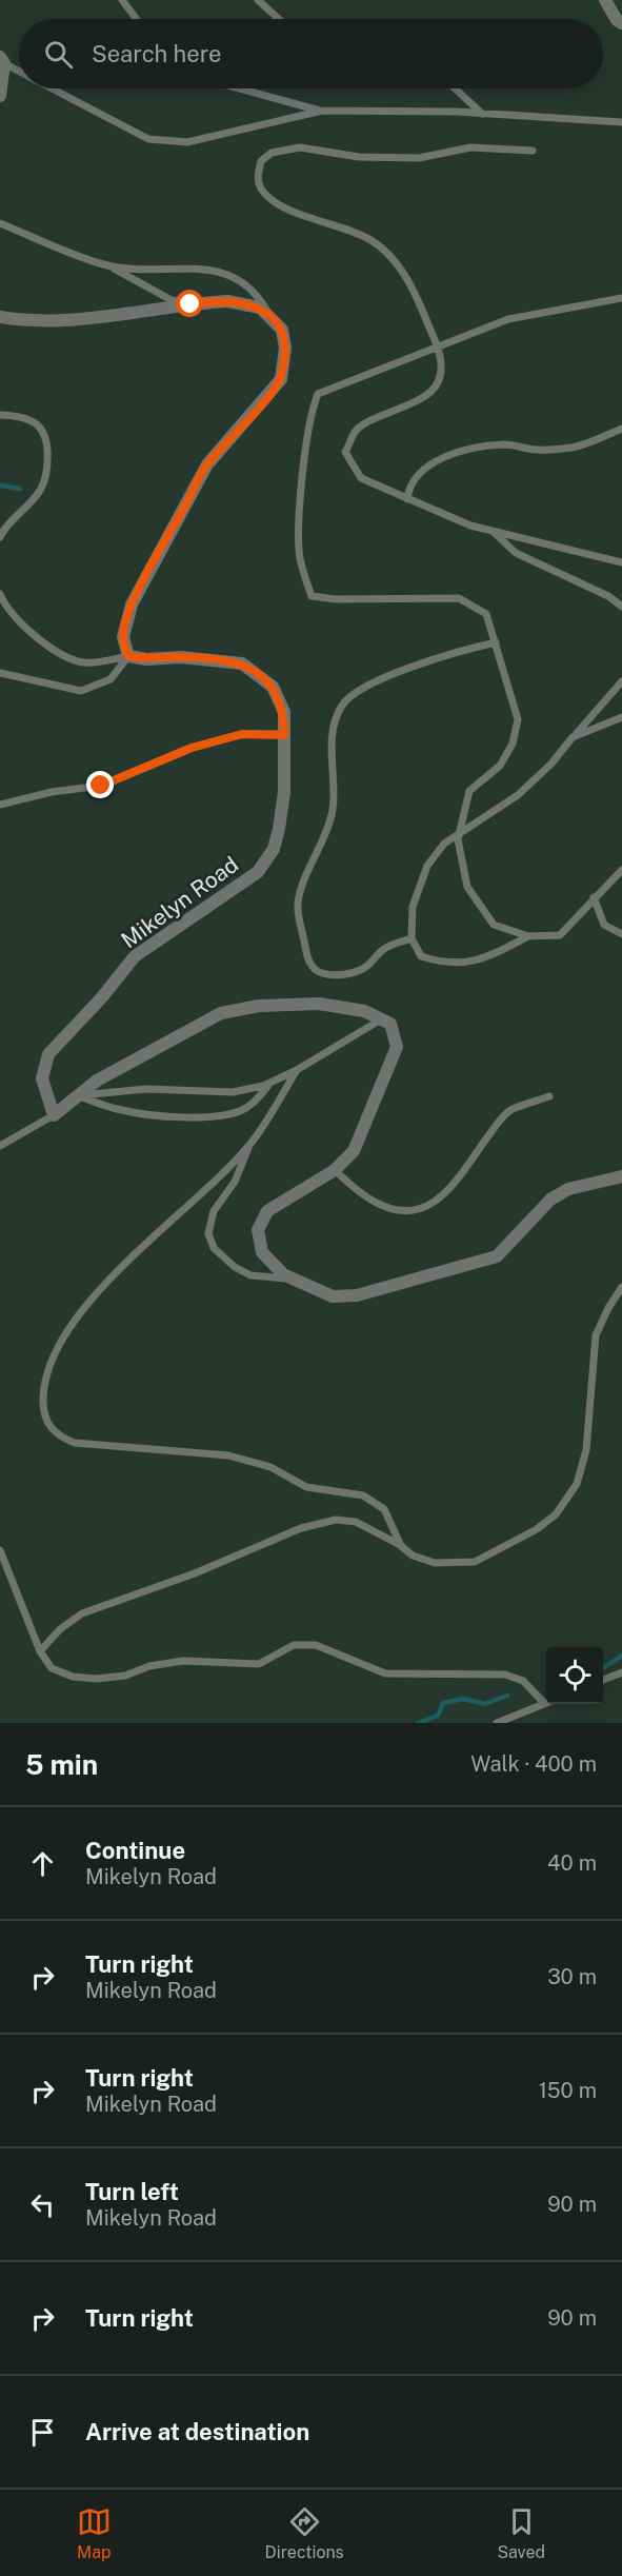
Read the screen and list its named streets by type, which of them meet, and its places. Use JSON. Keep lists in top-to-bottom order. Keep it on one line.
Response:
{"streets":{"street":["Mikelyn Road"]},"page":{"search":"Search here","heading":["5 min","Walk · 400 m"],"list":[["Continue","Mikelyn Road","40 m"],["Turn right","Mikelyn Road","30 m"],["Turn right","Mikelyn Road","150 m"],["Turn left","Mikelyn Road","90 m"],["Turn right","90 m"],"Arrive at destination"],"nav":["Map","Directions","Saved"]}}
